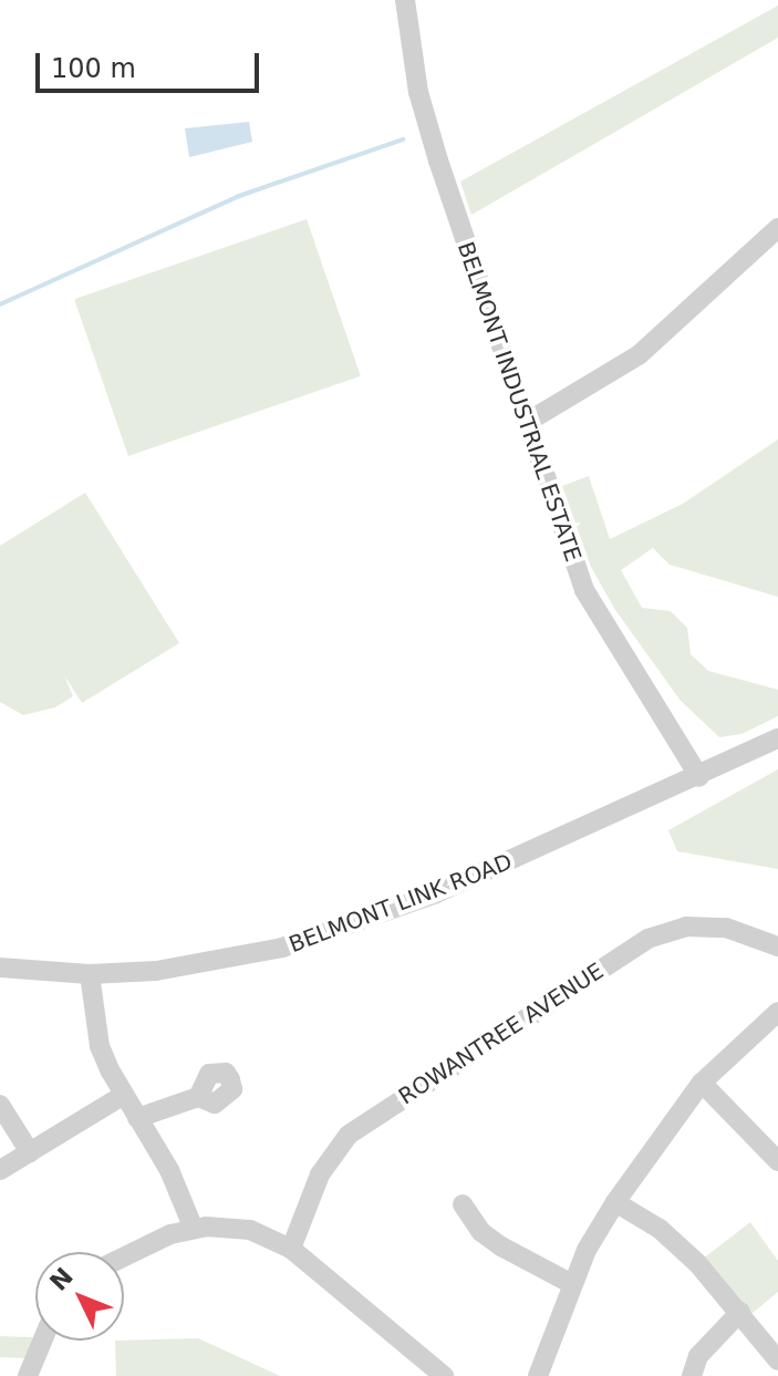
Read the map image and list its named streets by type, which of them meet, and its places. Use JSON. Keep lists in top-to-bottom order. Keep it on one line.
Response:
{"streets":{"street":["BELMONT INDUSTRIAL ESTATE","BELMONT LINK ROAD","ROWANTREE AVENUE"]},"crossings":[["BELMONT INDUSTRIAL ESTATE","BELMONT LINK ROAD"]],"scale_bar":"100 m","north":"top left"}
